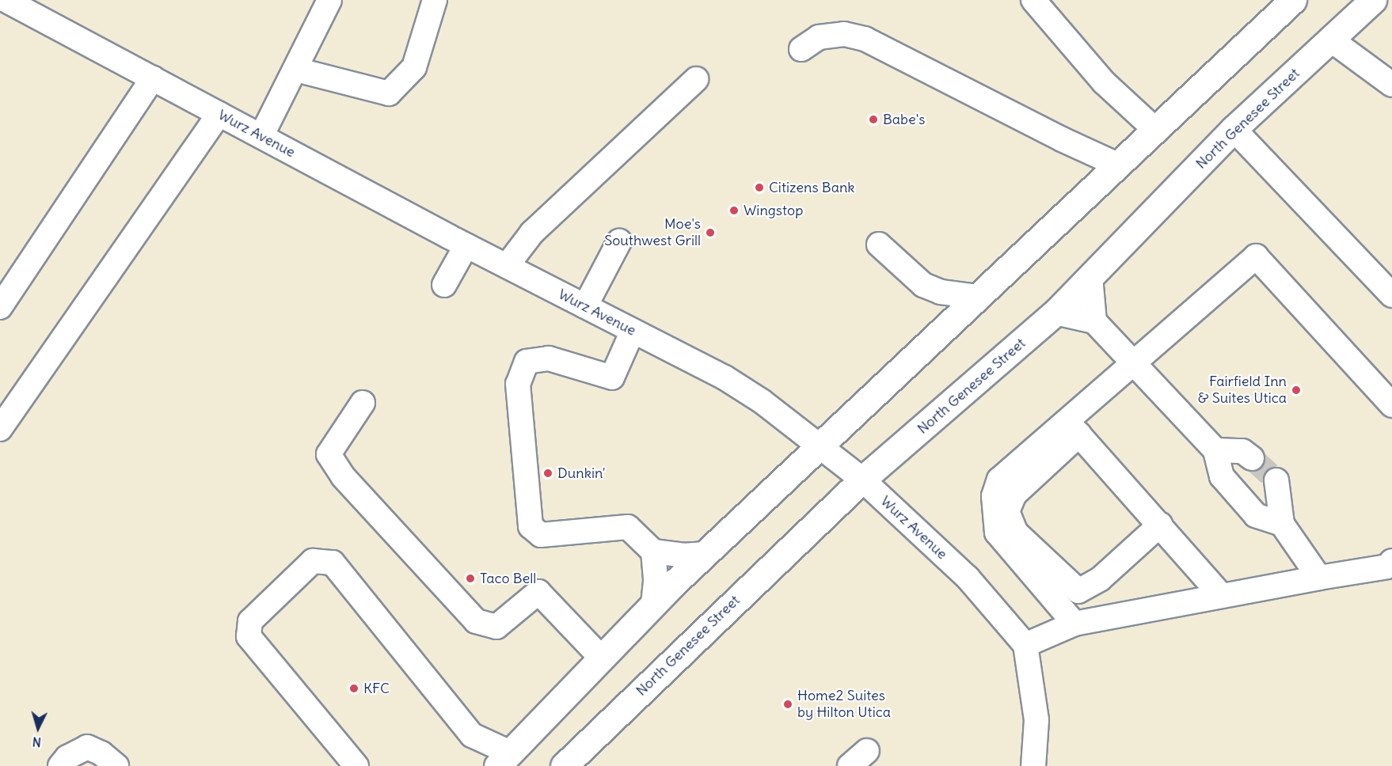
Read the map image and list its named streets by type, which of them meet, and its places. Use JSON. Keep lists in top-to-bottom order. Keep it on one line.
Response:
{"streets":{"main road":["North Genesee Street"],"street":["Wurz Avenue"]},"crossings":[["North Genesee Street","Wurz Avenue"]],"places":["Babe's","Citizens Bank","Wingstop","Moe's Southwest Grill","Fairfield Inn & Suites Utica","Dunkin'","Taco Bell","KFC","Home2 Suites by Hilton Utica"],"north":"bottom"}
